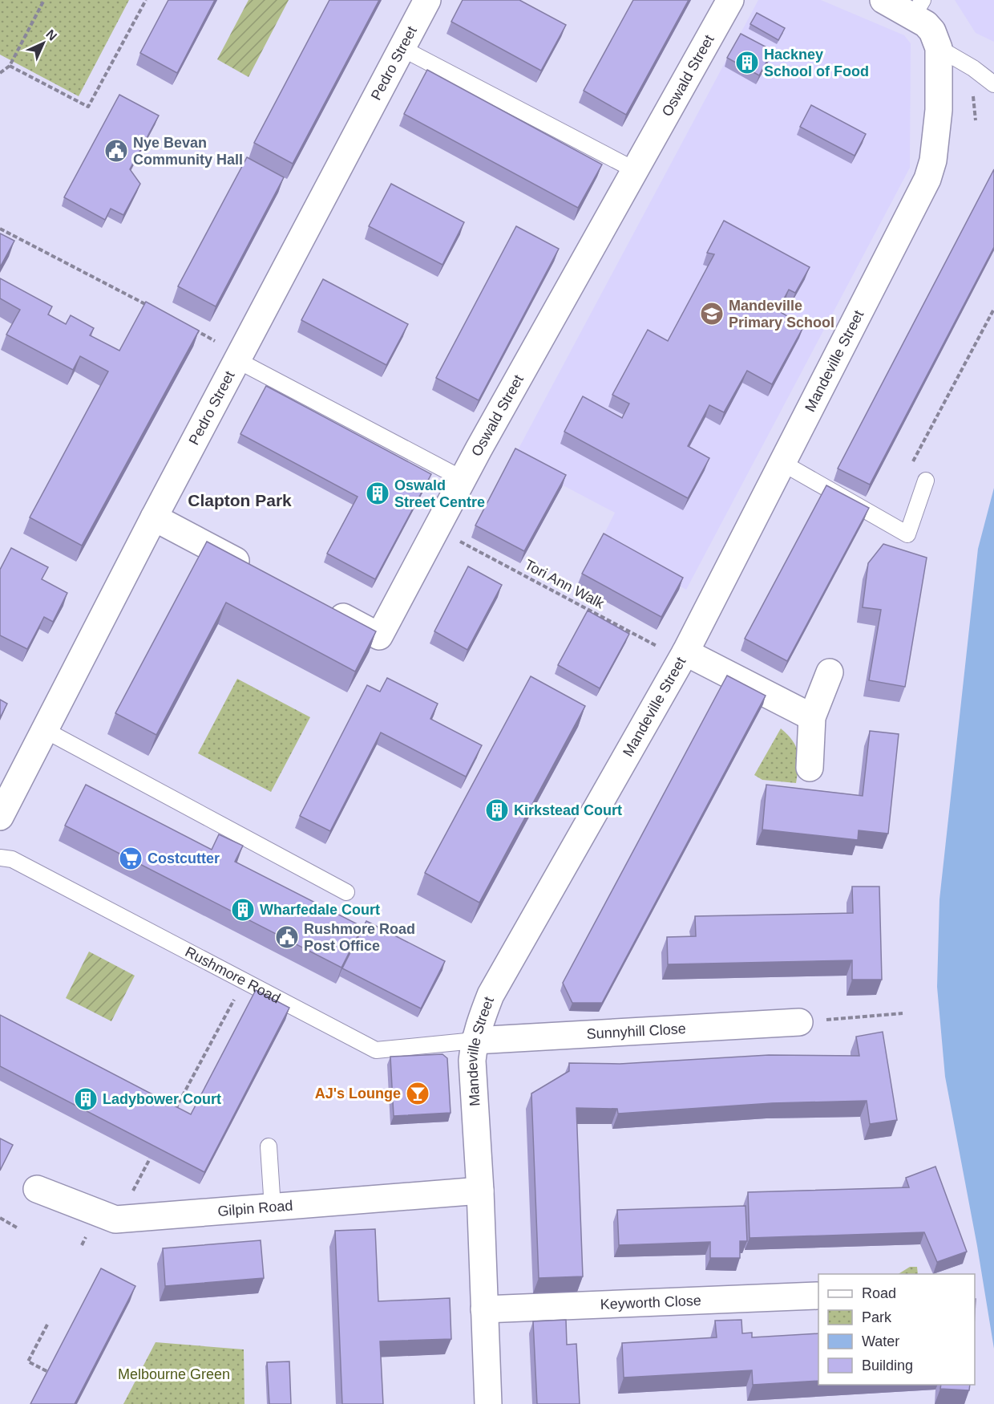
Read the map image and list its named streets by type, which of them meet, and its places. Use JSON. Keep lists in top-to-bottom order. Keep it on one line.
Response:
{"streets":{"street":["Pedro Street","Oswald Street","Mandeville Street","Sunnyhill Close","Gilpin Road","Keyworth Close"],"lane":["Rushmore Road"],"path":["Tori Ann Walk"]},"crossings":[["Oswald Street","Tori Ann Walk"],["Mandeville Street","Tori Ann Walk"],["Mandeville Street","Rushmore Road"],["Mandeville Street","Sunnyhill Close"],["Mandeville Street","Gilpin Road"],["Mandeville Street","Keyworth Close"],["Rushmore Road","Sunnyhill Close"]],"districts":["Clapton Park"],"parks":["Melbourne Green"],"places":{"building":["Hackney School of Food","Oswald Street Centre","Kirkstead Court","Wharfedale Court","Ladybower Court"],"public building":["Nye Bevan Community Hall","Rushmore Road Post Office"],"school or university":["Mandeville Primary School"],"supermarket":["Costcutter"],"bar":["AJ's Lounge"]},"legend":["Road","Park","Water","Building"],"north":"top right"}
